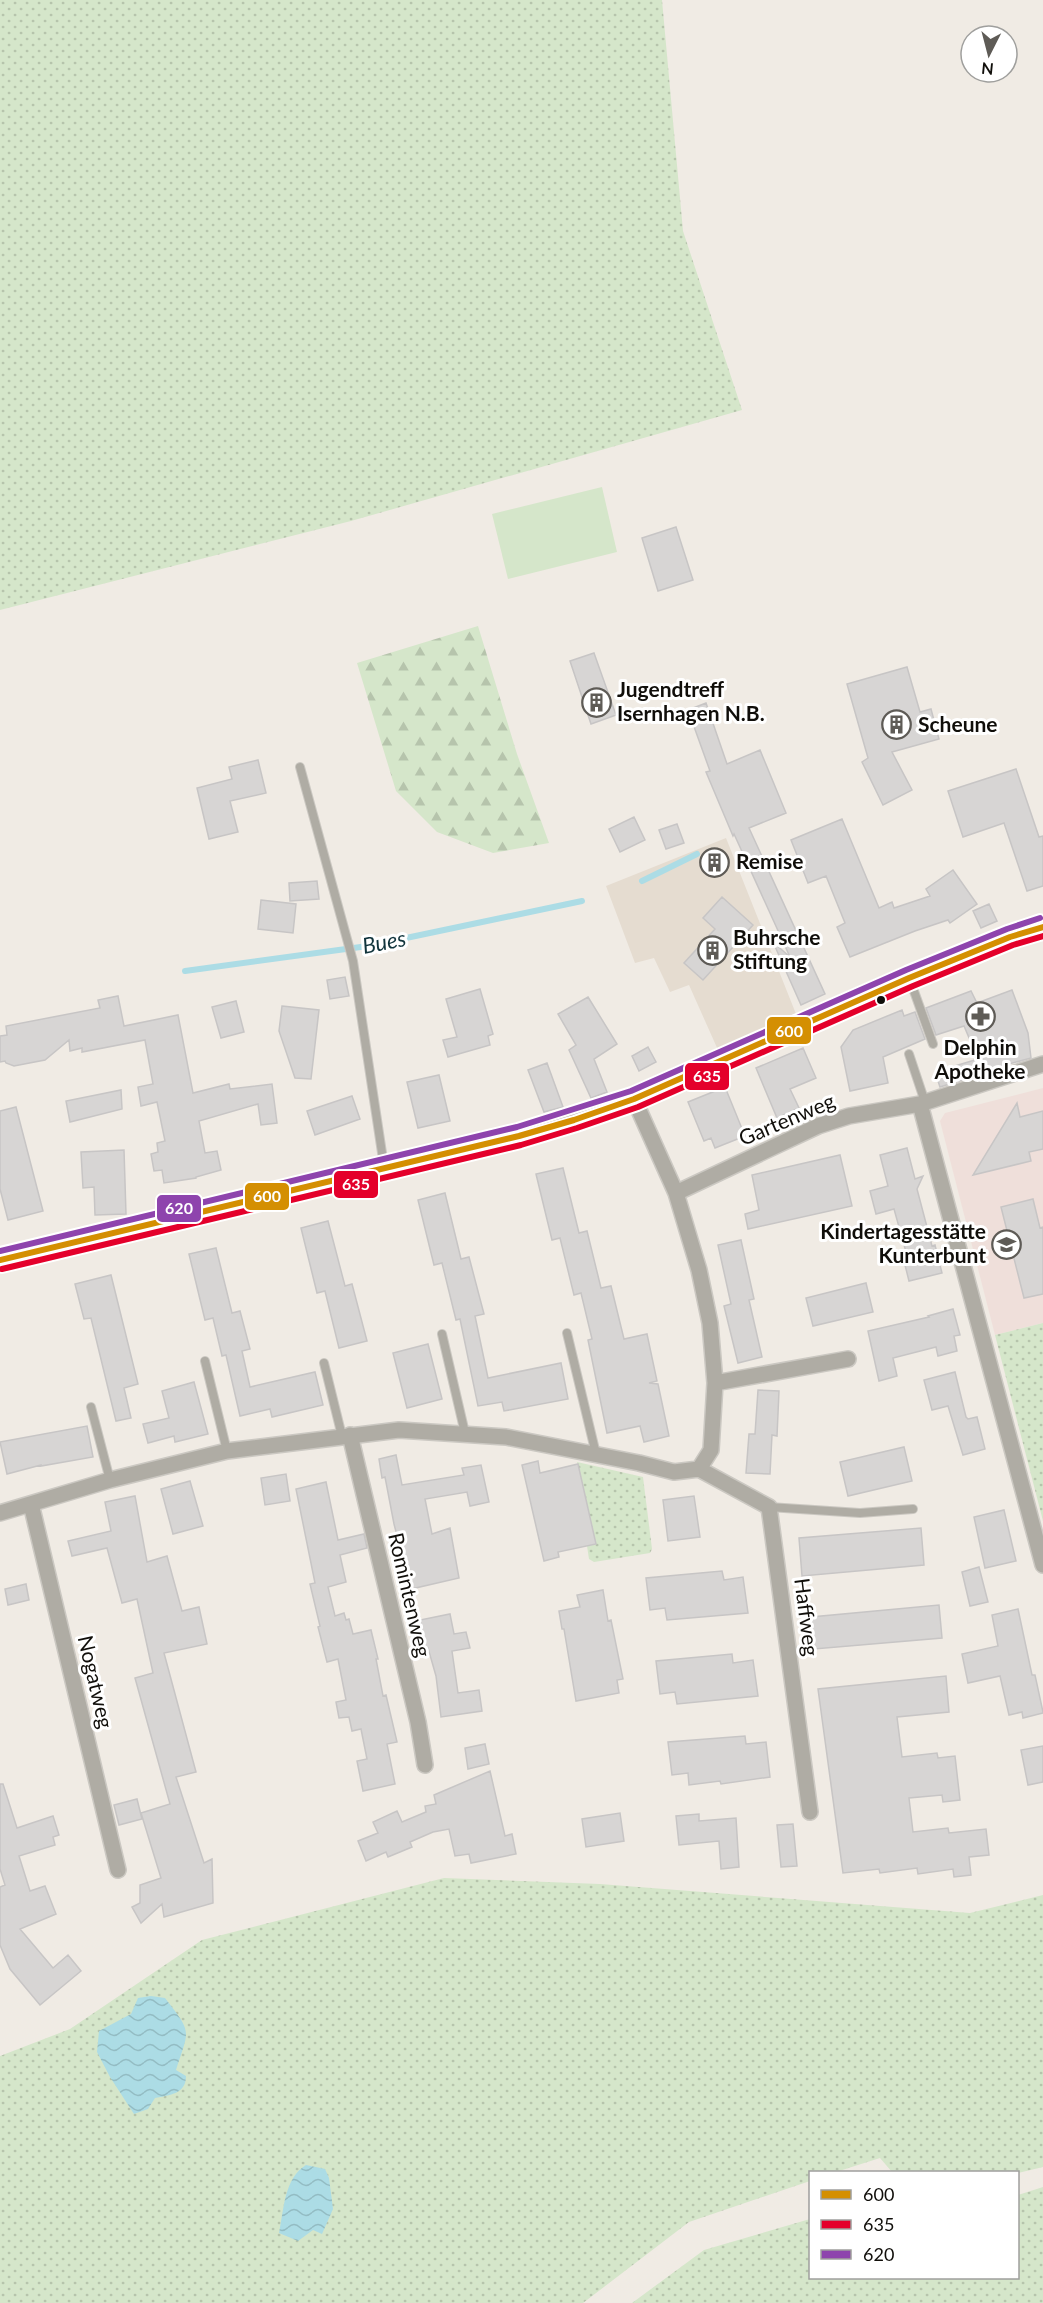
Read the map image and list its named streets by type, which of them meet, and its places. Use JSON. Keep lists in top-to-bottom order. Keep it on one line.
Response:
{"streets":{"street":["Gartenweg","Romintenweg","Haffweg","Nogatweg"]},"water":["Bues"],"places":{"building":["Jugendtreff Isernhagen N.B.","Scheune","Remise","Buhrsche Stiftung"],"pharmacy":["Delphin Apotheke"],"school or university":["Kindertagesstätte Kunterbunt"]},"lines":["transit line 620","transit line 600","transit line 635"],"legend":["600","635","620"],"north":"bottom"}
